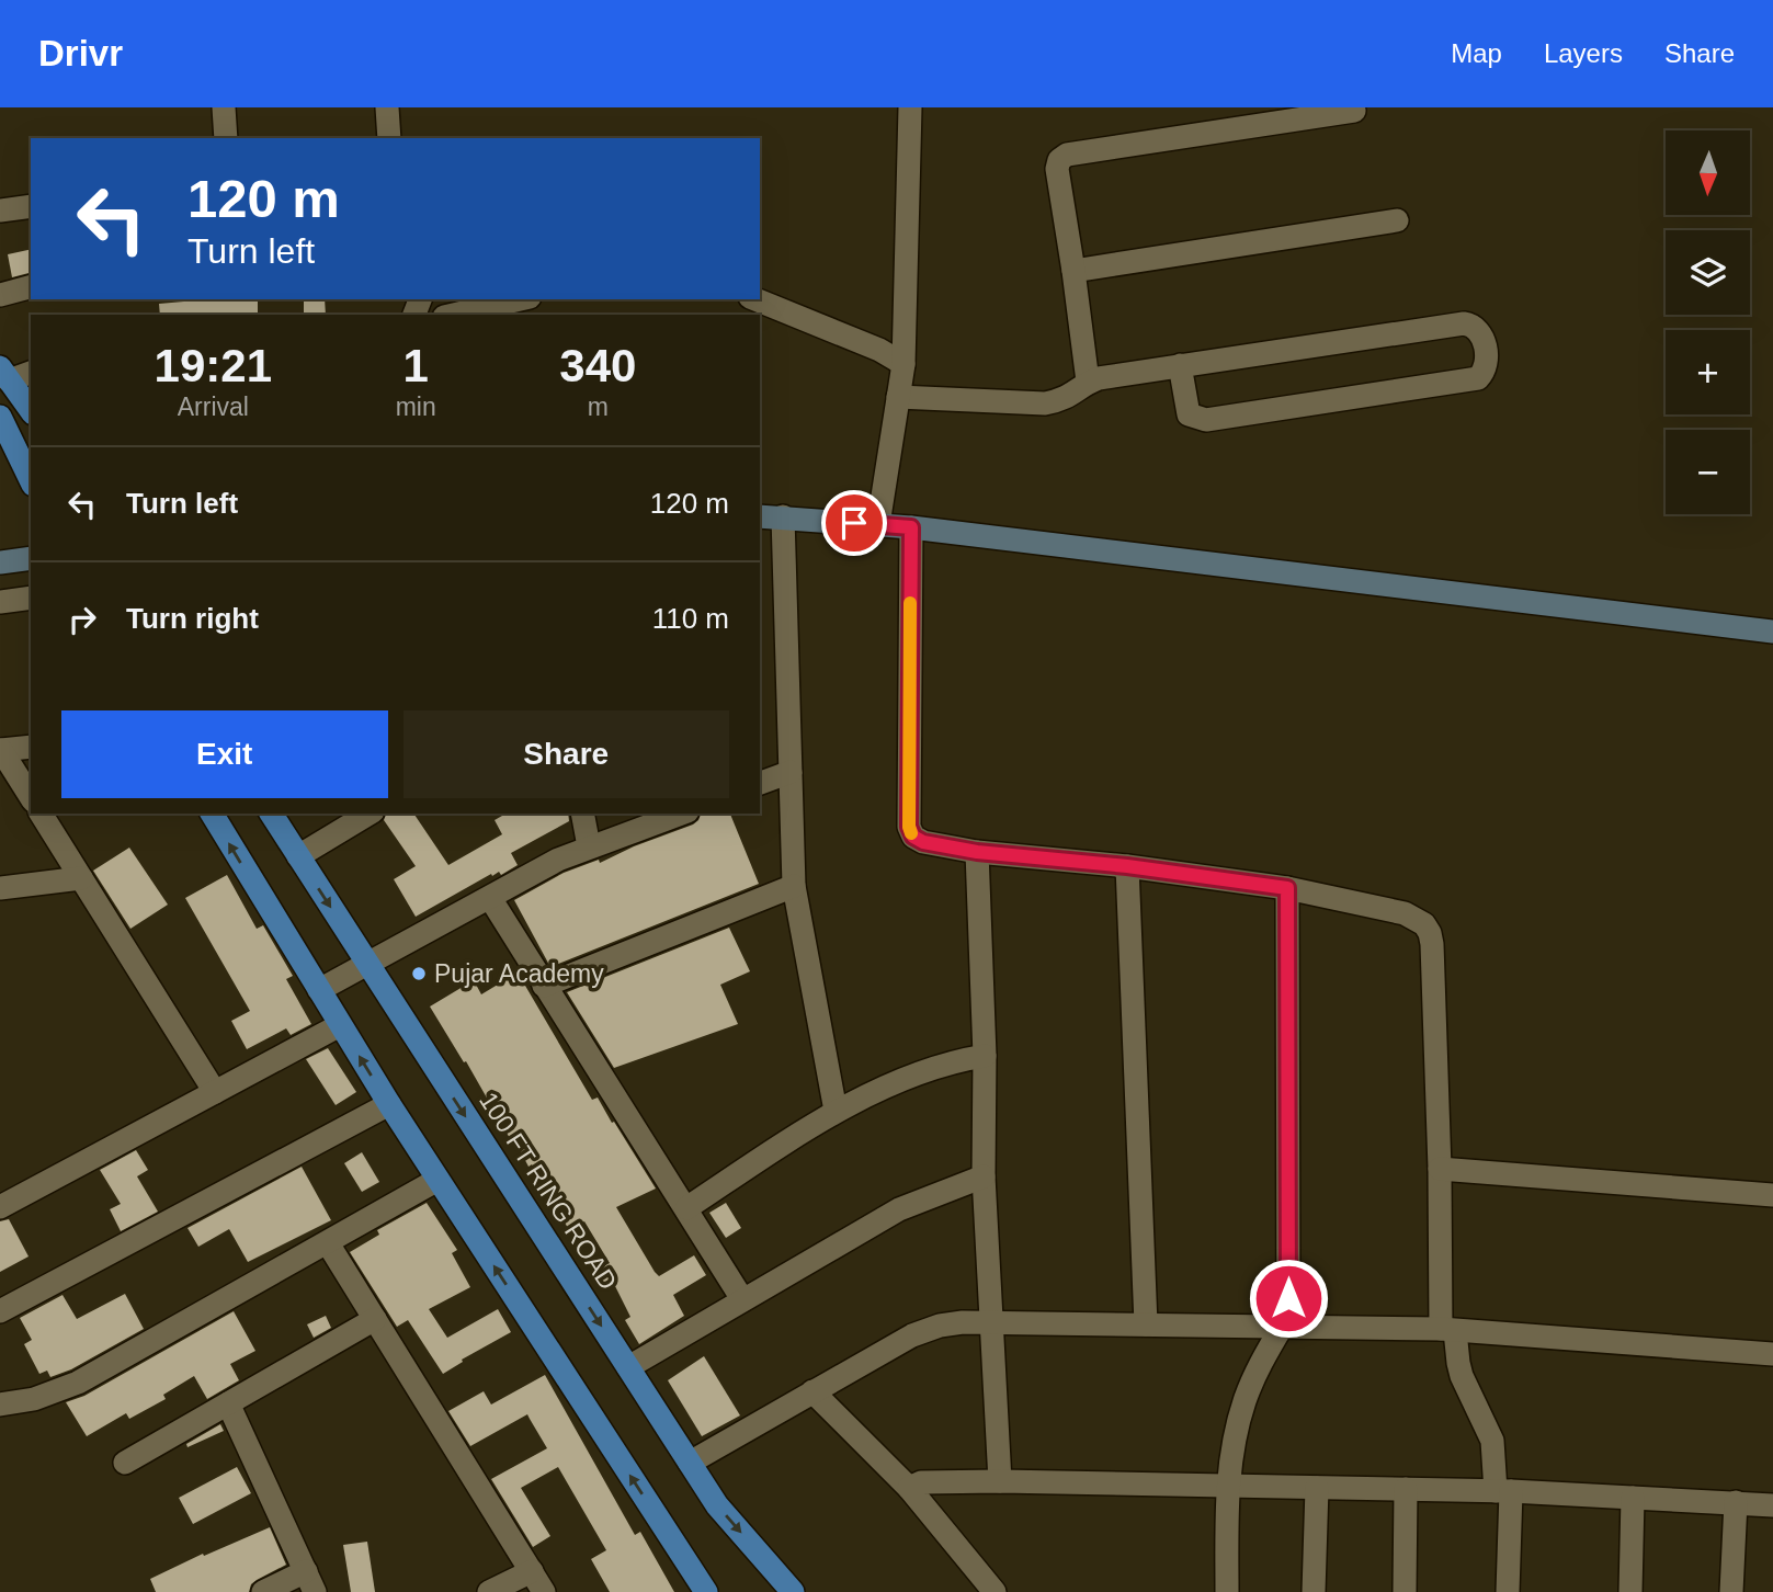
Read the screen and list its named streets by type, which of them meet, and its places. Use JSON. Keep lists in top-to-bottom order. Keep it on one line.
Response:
{"streets":{"main road":["100 FT RING ROAD"]},"places":["Pujar Academy"],"north":"bottom","page":{"header":"Drivr","nav":["Map","Layers","Share"],"map_buttons":["+","−"],"turn":["120 m","Turn left"],"eta":["19:21","Arrival","1","min","340","m"],"list":[{"name":"Turn left","value":"120 m"},{"name":"Turn right","value":"110 m"}],"buttons":["Exit","Share"]}}
